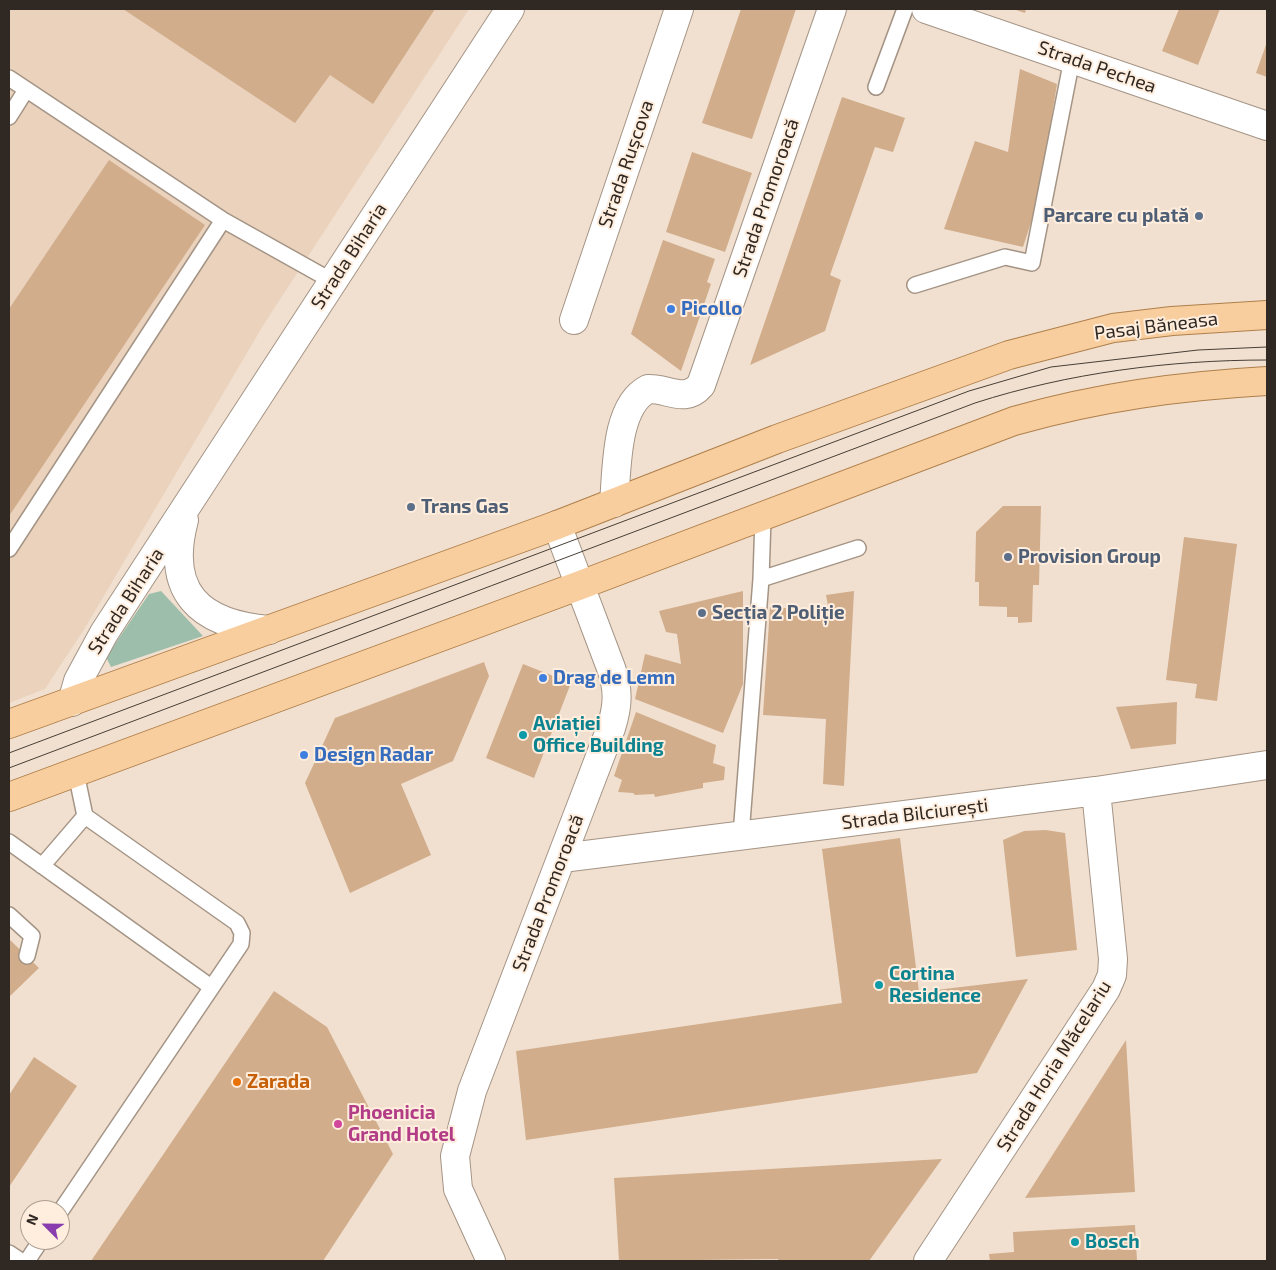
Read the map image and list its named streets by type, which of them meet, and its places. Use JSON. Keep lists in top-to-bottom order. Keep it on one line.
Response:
{"streets":{"main road":["Pasaj Băneasa"],"street":["Strada Pechea","Strada Rușcova","Strada Promoroacă","Strada Biharia","Strada Bilciurești","Strada Horia Măcelariu"]},"crossings":[["Strada Promoroacă","Pasaj Băneasa"],["Strada Promoroacă","Strada Bilciurești"],["Strada Biharia","Pasaj Băneasa"],["Strada Bilciurești","Strada Horia Măcelariu"]],"places":["Parcare cu plată","Picollo","Trans Gas","Provision Group","Secția 2 Poliție","Drag de Lemn","Aviației Office Building","Design Radar","Cortina Residence","Zarada","Phoenicia Grand Hotel","Bosch"],"north":"top left"}
